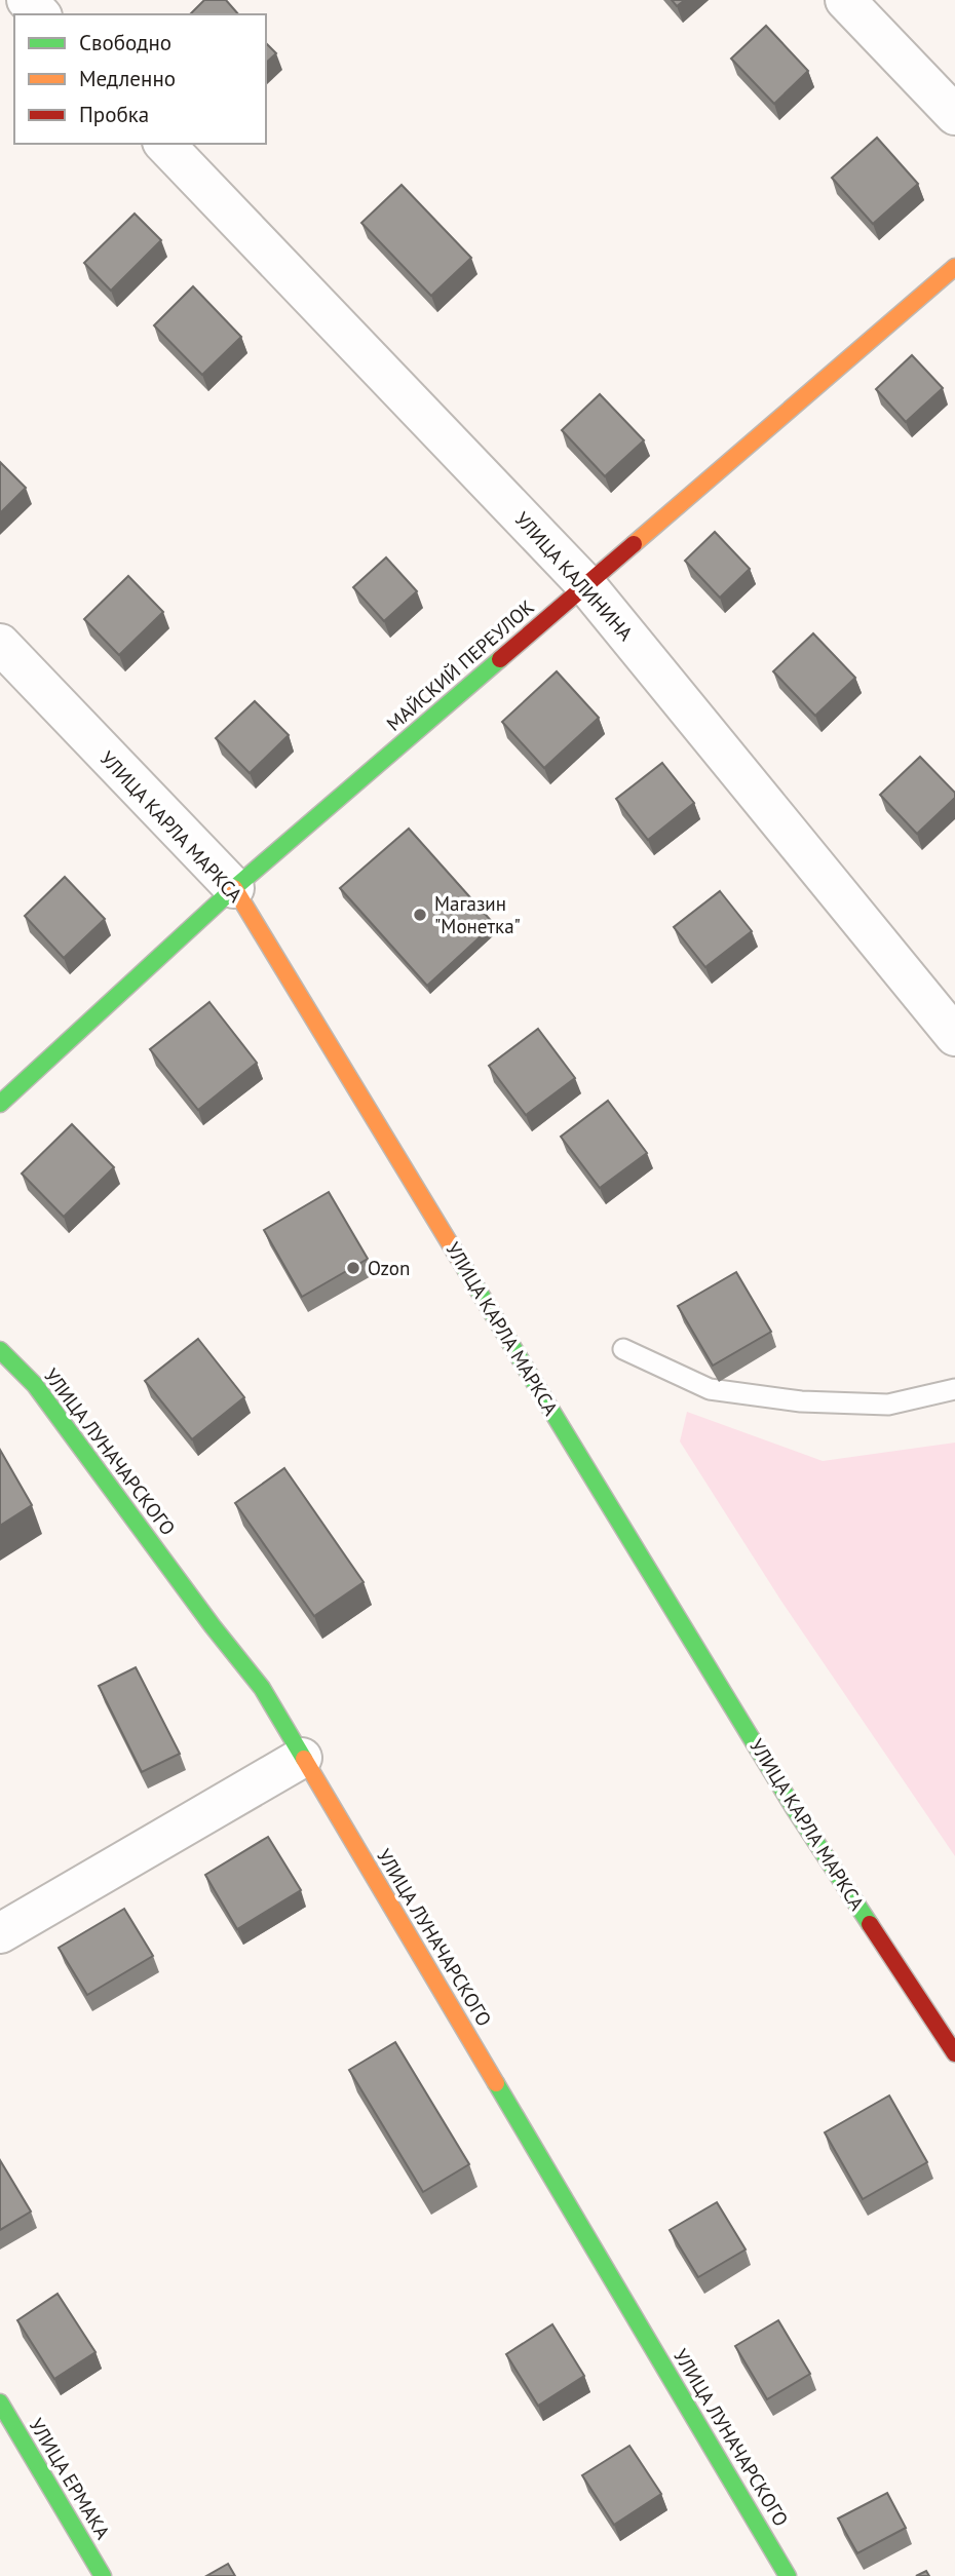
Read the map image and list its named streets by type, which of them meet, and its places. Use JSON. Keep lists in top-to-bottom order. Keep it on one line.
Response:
{"streets":{"main road":["МАЙСКИЙ ПЕРЕУЛОК","УЛИЦА КАРЛА МАРКСА","УЛИЦА ЛУНАЧАРСКОГО","УЛИЦА ЕРМАКА"],"street":["УЛИЦА КАЛИНИНА"]},"crossings":[["УЛИЦА КАЛИНИНА","МАЙСКИЙ ПЕРЕУЛОК"],["МАЙСКИЙ ПЕРЕУЛОК","УЛИЦА КАРЛА МАРКСА"]],"places":["Магазин \"Монетка\"","Ozon"],"legend":["Свободно","Медленно","Пробка"]}
